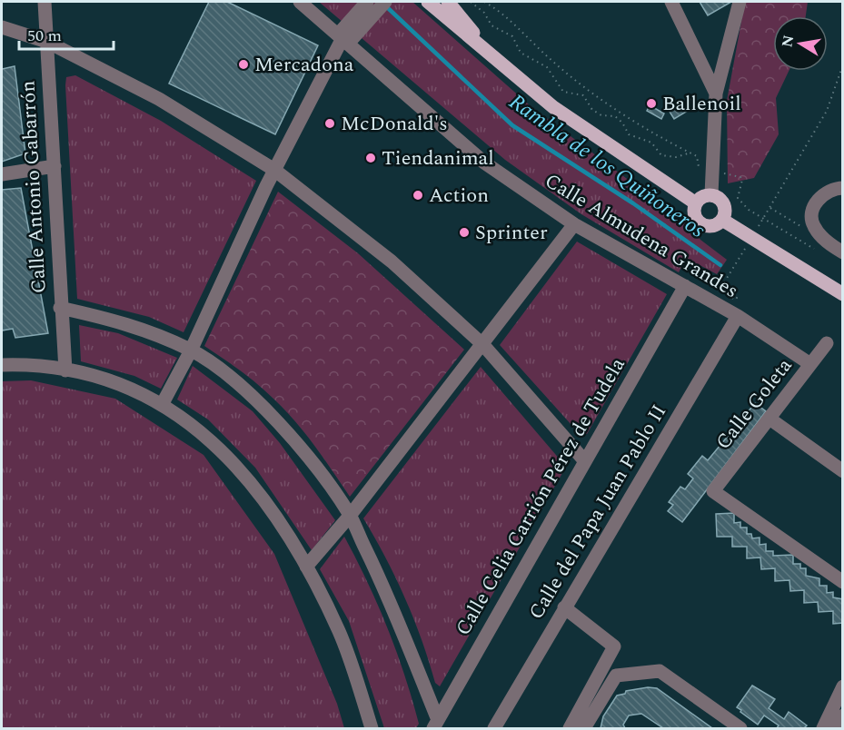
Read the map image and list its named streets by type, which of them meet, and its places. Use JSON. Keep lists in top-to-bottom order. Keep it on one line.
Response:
{"streets":{"street":["Calle Antonio Gabarrón","Calle Almudena Grandes","Calle Goleta","Calle Celia Carrión Pérez de Tudela","Calle del Papa Juan Pablo II"]},"crossings":[["Calle Almudena Grandes","Calle Goleta"],["Calle Almudena Grandes","Calle Celia Carrión Pérez de Tudela"],["Calle Almudena Grandes","Calle del Papa Juan Pablo II"]],"water":["Rambla de los Quiñoneros"],"places":["Mercadona","Ballenoil","McDonald's","Tiendanimal","Action","Sprinter"],"scale_bar":"50 m","north":"left"}
